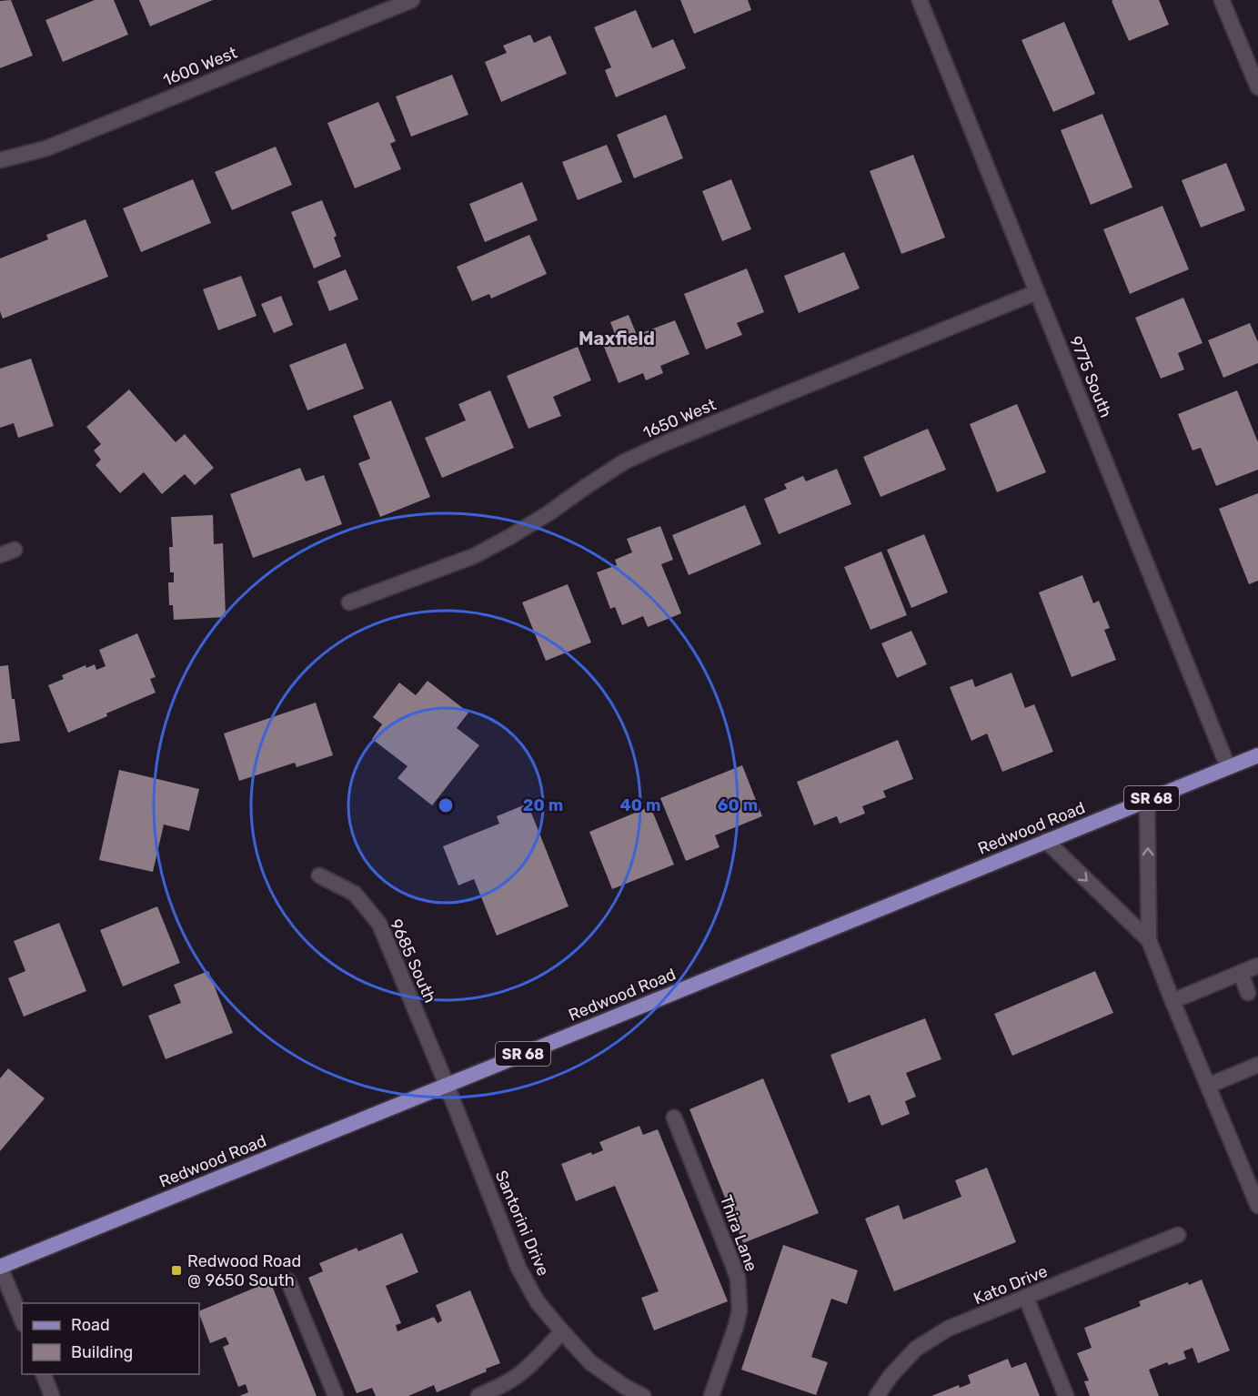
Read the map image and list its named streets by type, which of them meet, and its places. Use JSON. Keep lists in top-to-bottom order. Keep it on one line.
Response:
{"streets":{"main road":["SR 68","Redwood Road"],"street":["1600 West","9775 South","1650 West","9685 South","Santorini Drive","Thira Lane","Kato Drive"]},"crossings":[["9775 South","1650 West"],["9775 South","Redwood Road"],["Redwood Road","9685 South"],["Redwood Road","Santorini Drive"],["9685 South","Santorini Drive"]],"districts":["Maxfield"],"places":{"transit":["Redwood Road @ 9650 South"]},"legend":["Road","Building"],"rings":["20 m","40 m","60 m"]}
